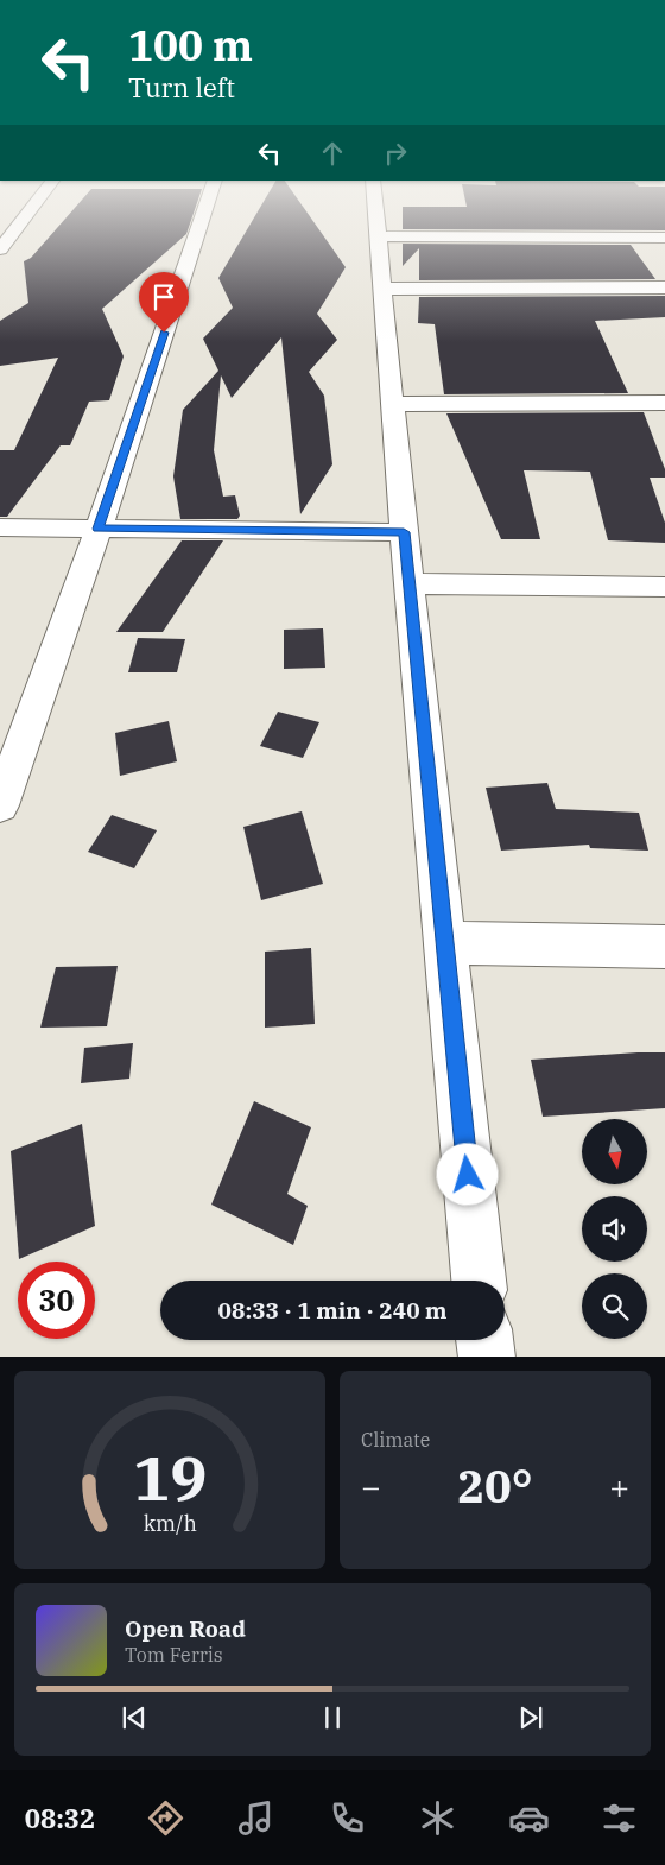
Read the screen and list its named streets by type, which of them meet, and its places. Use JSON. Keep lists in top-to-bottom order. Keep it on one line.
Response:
{"north":"bottom","page":{"turn":["100 m","Turn left"],"limit":"30","trip":"08:33 · 1 min · 240 m","tile":"Climate","heat":["−","20°","+"],"song":["Open Road","Tom Ferris"],"tabs":"08:32","gauge":["19","km/h"]}}
